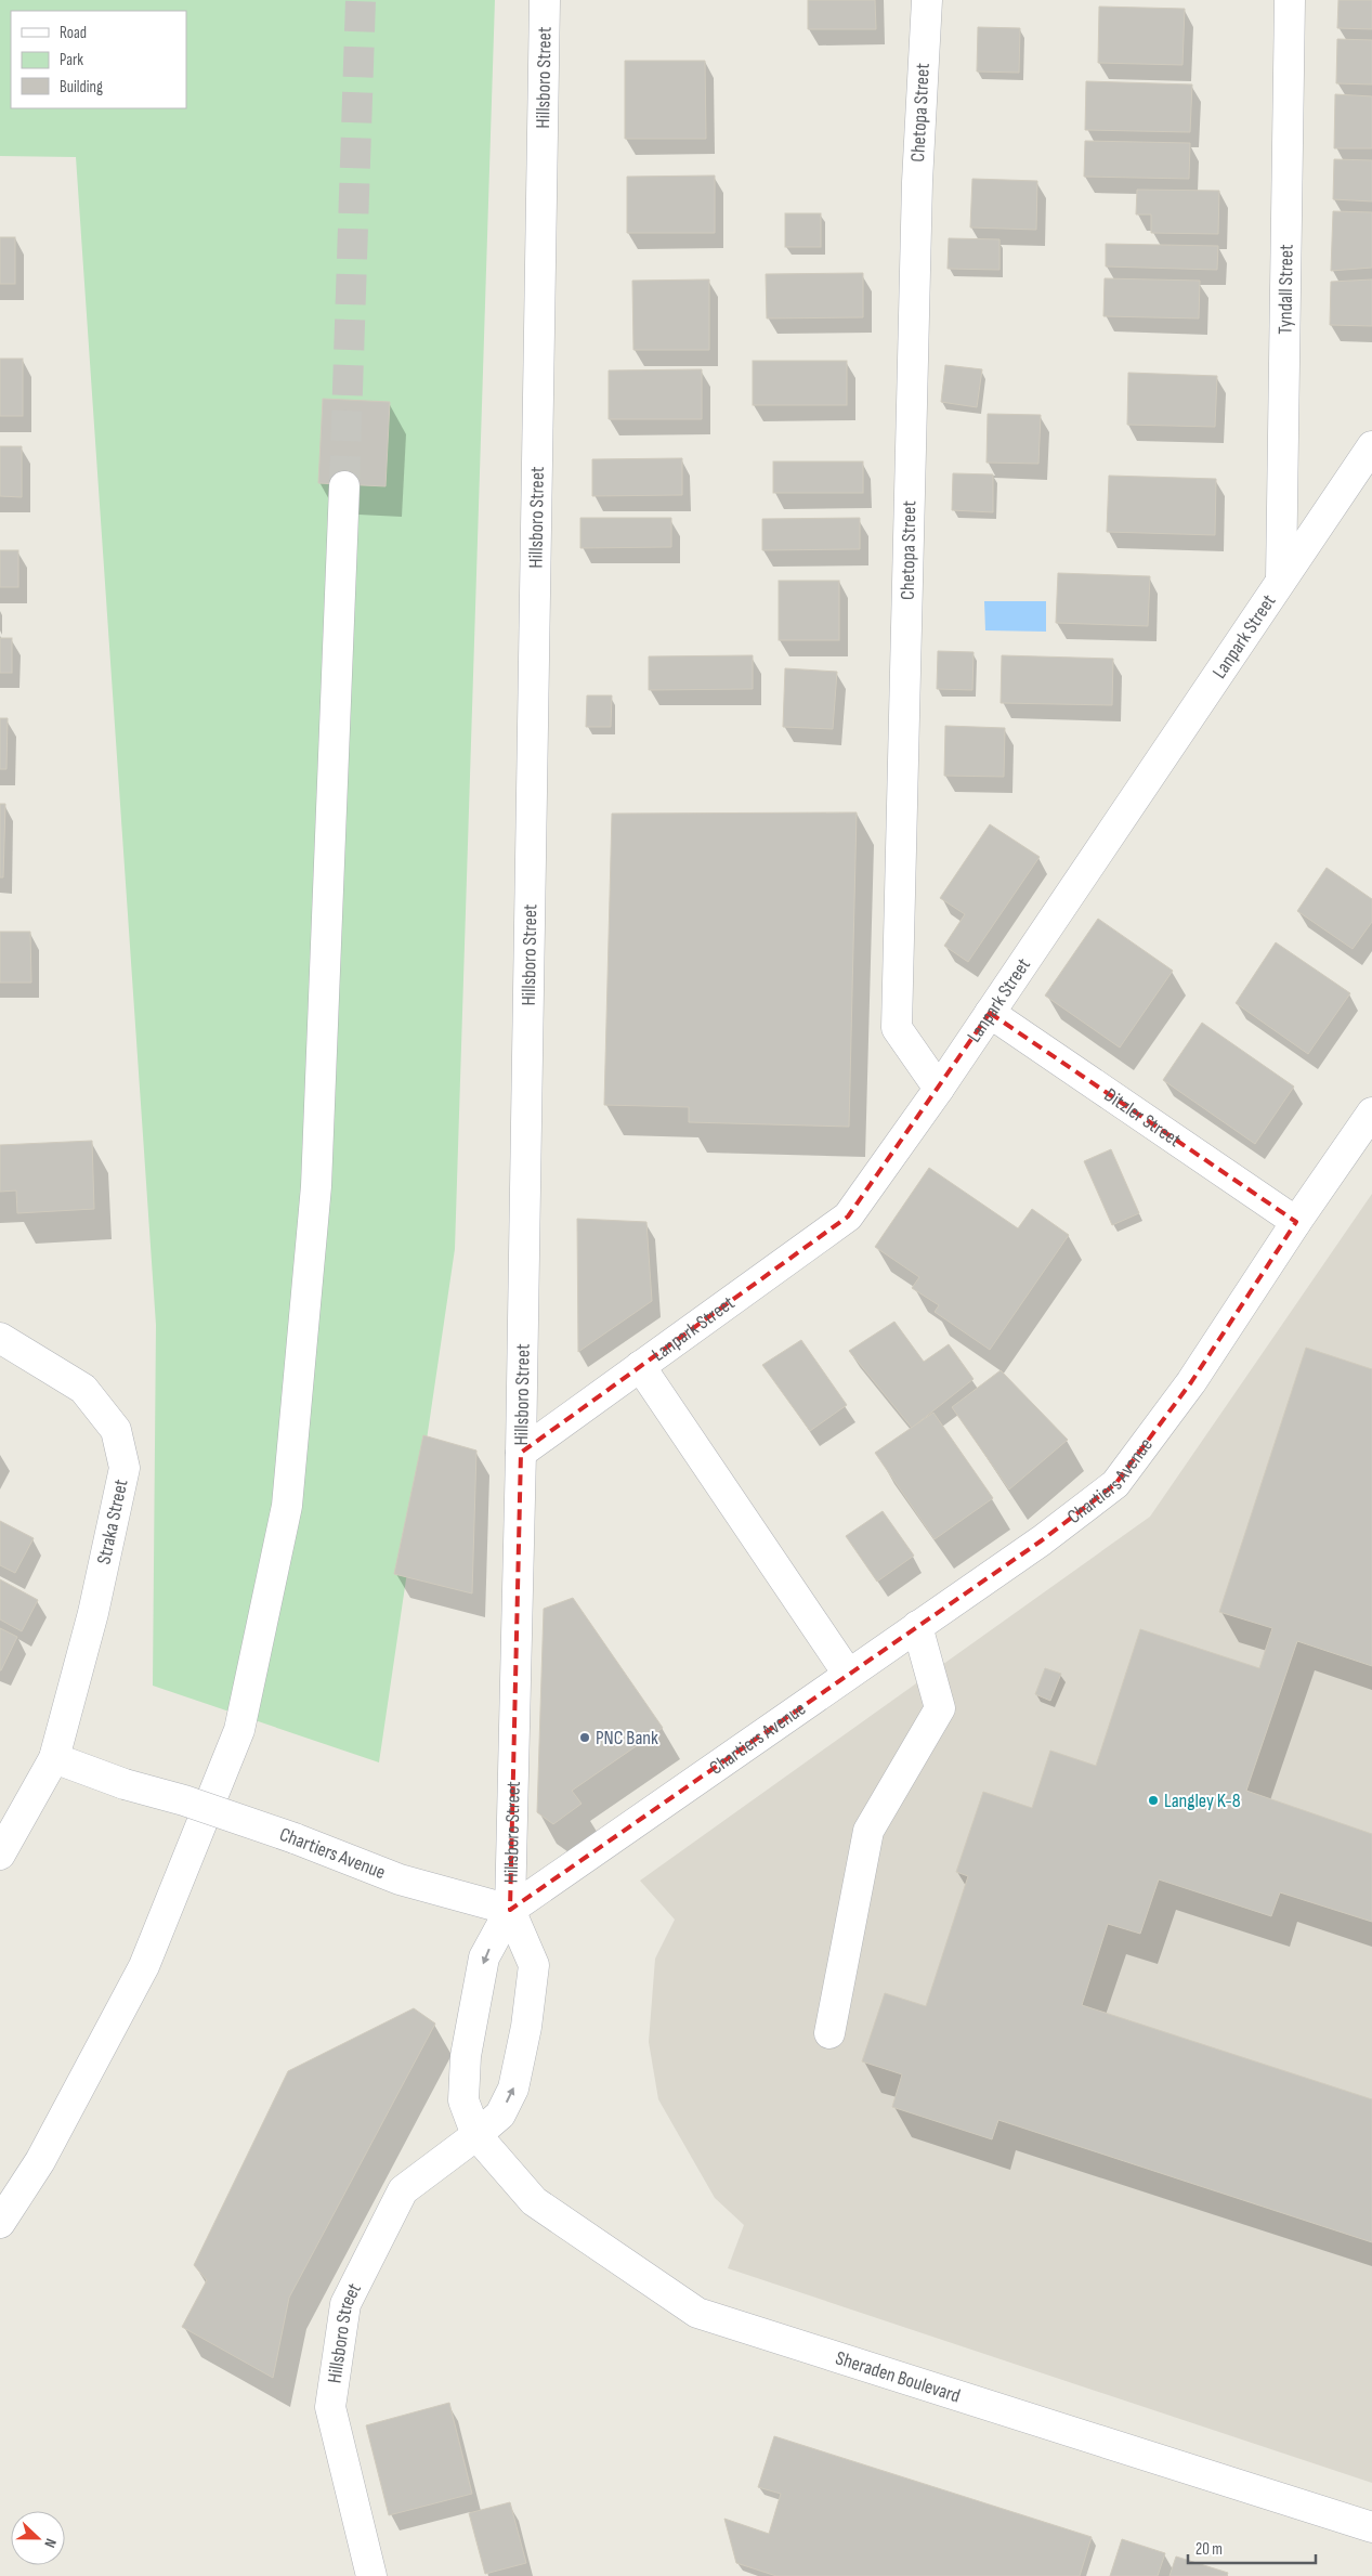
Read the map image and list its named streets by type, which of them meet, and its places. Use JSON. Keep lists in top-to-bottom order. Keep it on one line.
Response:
{"streets":{"street":["Hillsboro Street","Chetopa Street","Tyndall Street","Lanpark Street","Ditzler Street","Chartiers Avenue","Straka Street","Sheraden Boulevard"]},"crossings":[["Hillsboro Street","Lanpark Street"],["Hillsboro Street","Chartiers Avenue"],["Hillsboro Street","Sheraden Boulevard"],["Chetopa Street","Lanpark Street"],["Tyndall Street","Lanpark Street"],["Lanpark Street","Ditzler Street"],["Ditzler Street","Chartiers Avenue"],["Chartiers Avenue","Straka Street"]],"places":["PNC Bank","Langley K-8"],"legend":["Road","Park","Building"],"scale_bar":"20 m","north":"right"}
